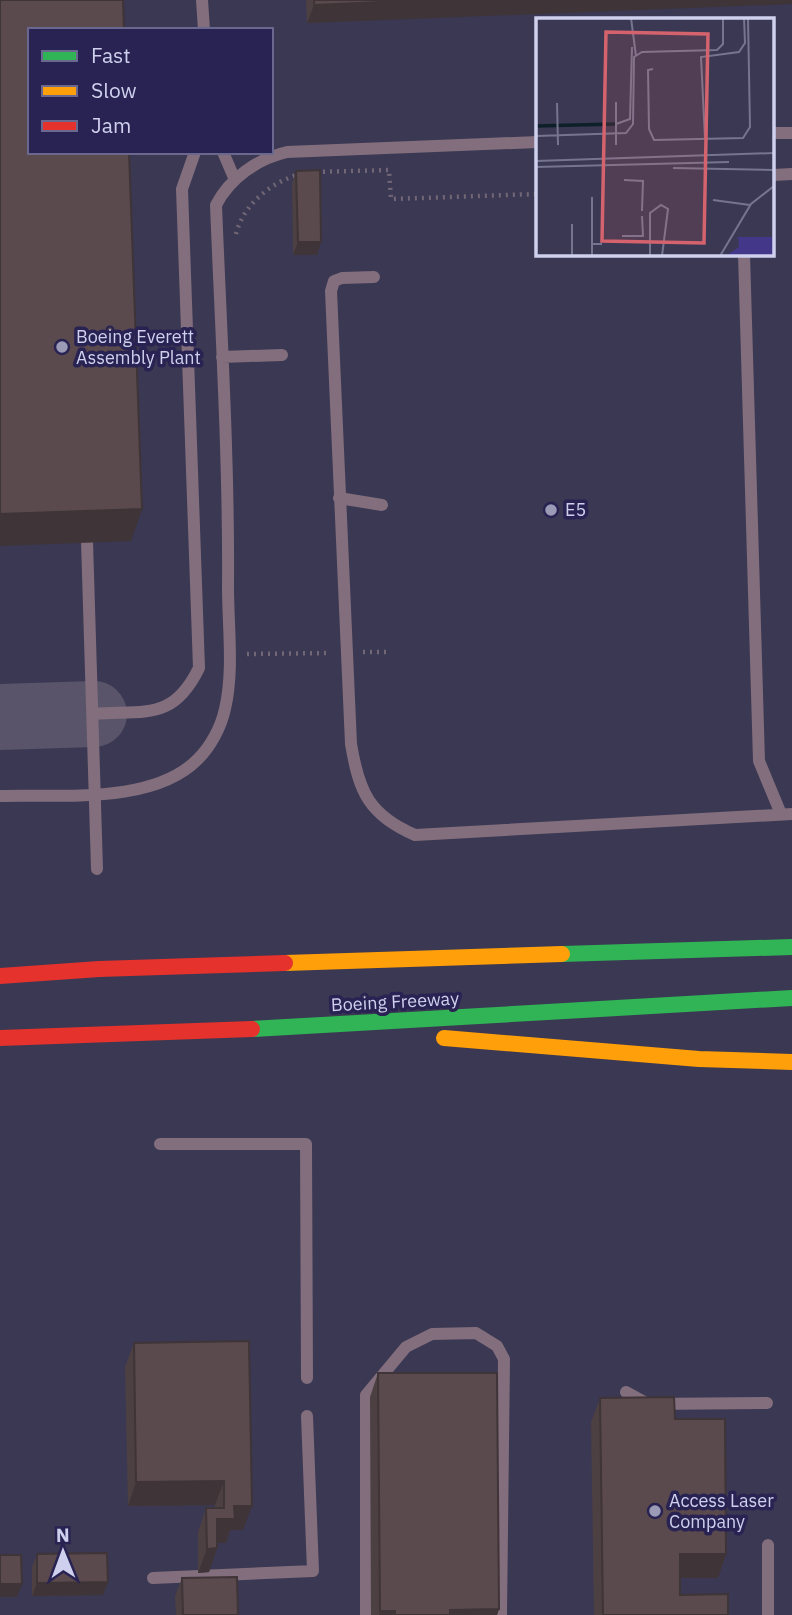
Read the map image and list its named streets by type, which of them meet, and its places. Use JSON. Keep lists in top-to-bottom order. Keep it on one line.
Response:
{"streets":{"highway":["Boeing Freeway"]},"places":["Boeing Everett Assembly Plant","E5","Access Laser Company"],"legend":["Fast","Slow","Jam"],"north":"top"}
